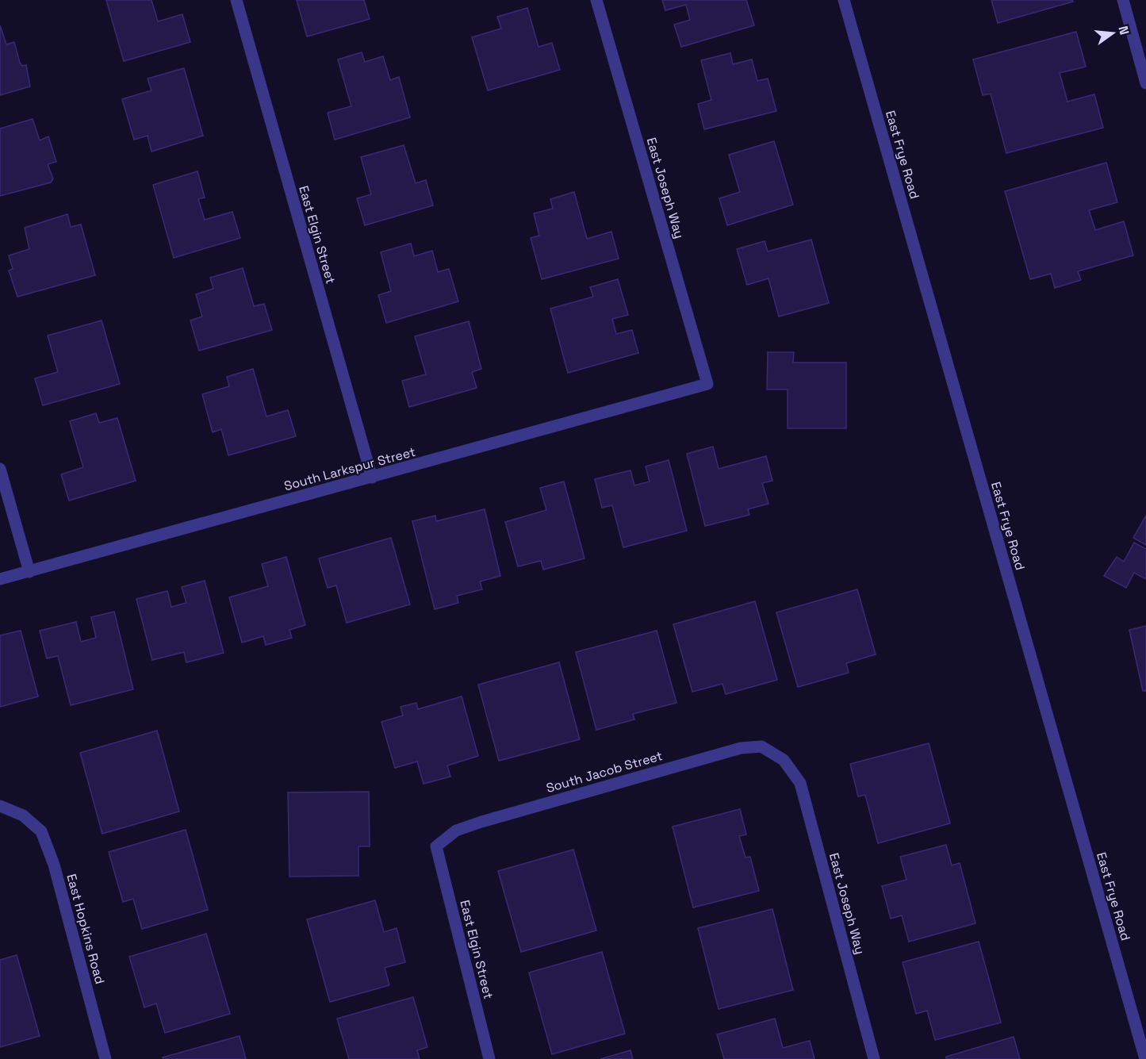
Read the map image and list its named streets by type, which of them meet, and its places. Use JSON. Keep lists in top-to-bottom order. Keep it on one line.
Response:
{"streets":{"street":["East Frye Road","East Joseph Way","East Elgin Street","South Larkspur Street","South Jacob Street","East Hopkins Road"]},"crossings":[["East Joseph Way","South Larkspur Street"],["East Joseph Way","South Jacob Street"],["East Elgin Street","South Larkspur Street"],["East Elgin Street","South Jacob Street"]],"north":"right"}
